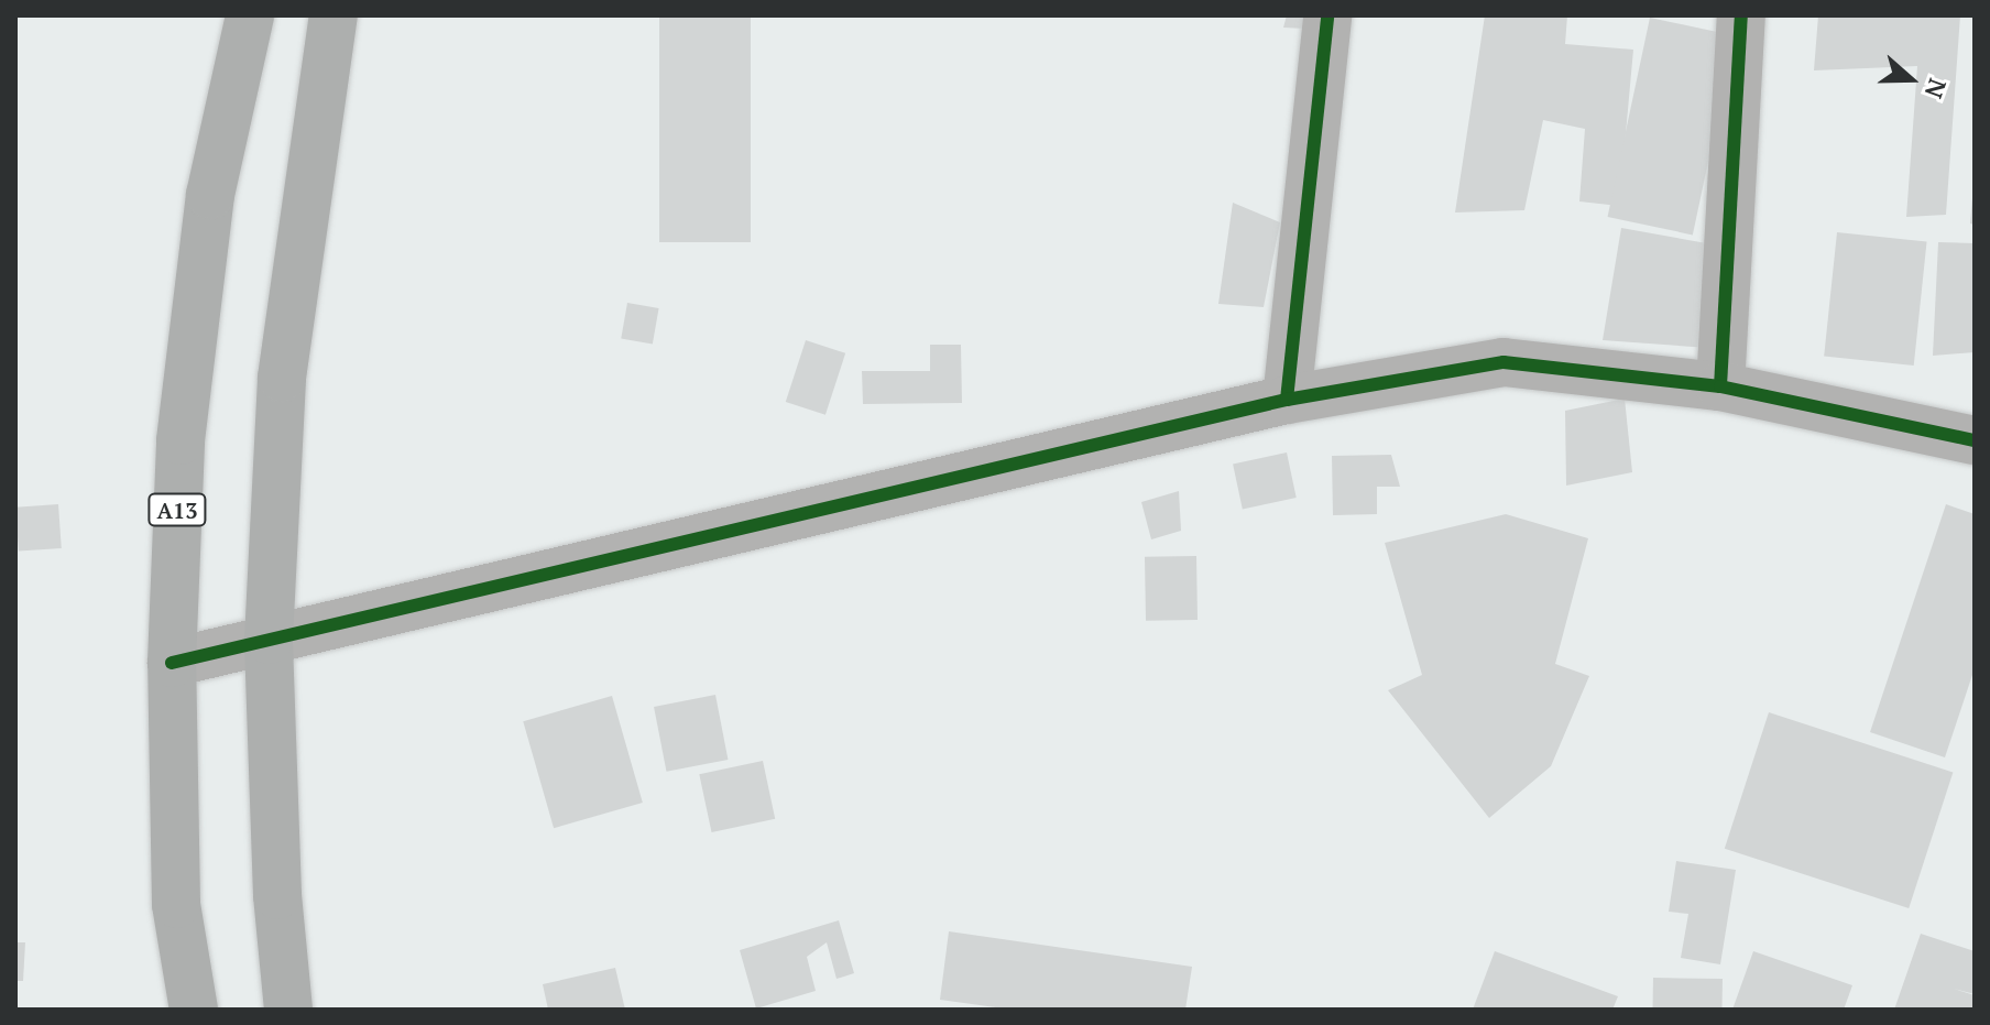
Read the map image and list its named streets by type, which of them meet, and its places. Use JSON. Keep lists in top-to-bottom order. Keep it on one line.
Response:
{"streets":{"highway":["A13"]},"north":"right"}
